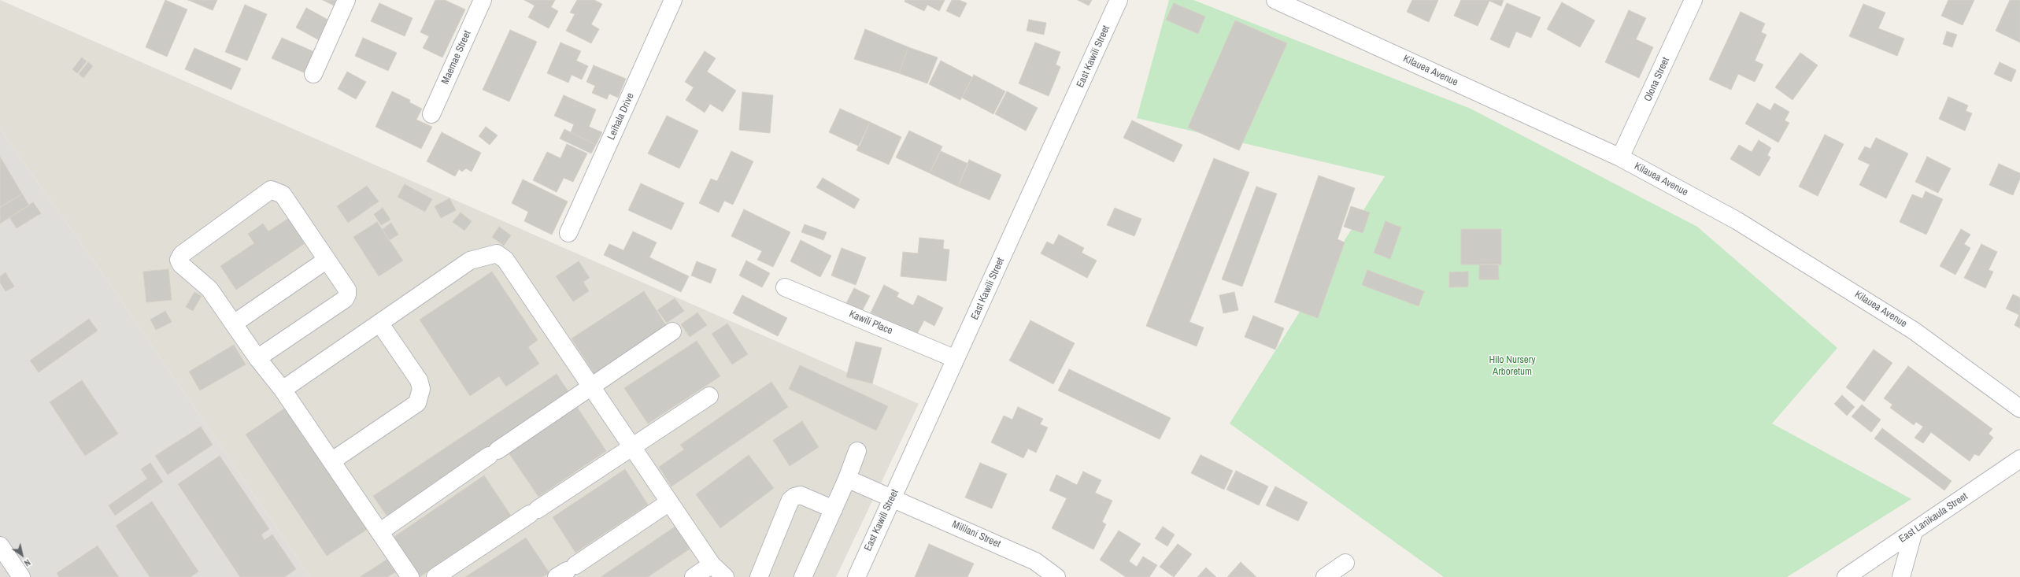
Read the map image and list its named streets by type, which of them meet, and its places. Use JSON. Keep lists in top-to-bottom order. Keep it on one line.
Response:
{"streets":{"street":["East Kawili Street","Maemae Street","Kilauea Avenue","Olona Street","Leihala Drive","Kawili Place","East Lanikaula Street","Mililani Street"]},"crossings":[["East Kawili Street","Kawili Place"],["East Kawili Street","Mililani Street"],["Kilauea Avenue","Olona Street"]],"parks":["Hilo Nursery Arboretum"],"north":"bottom right"}
